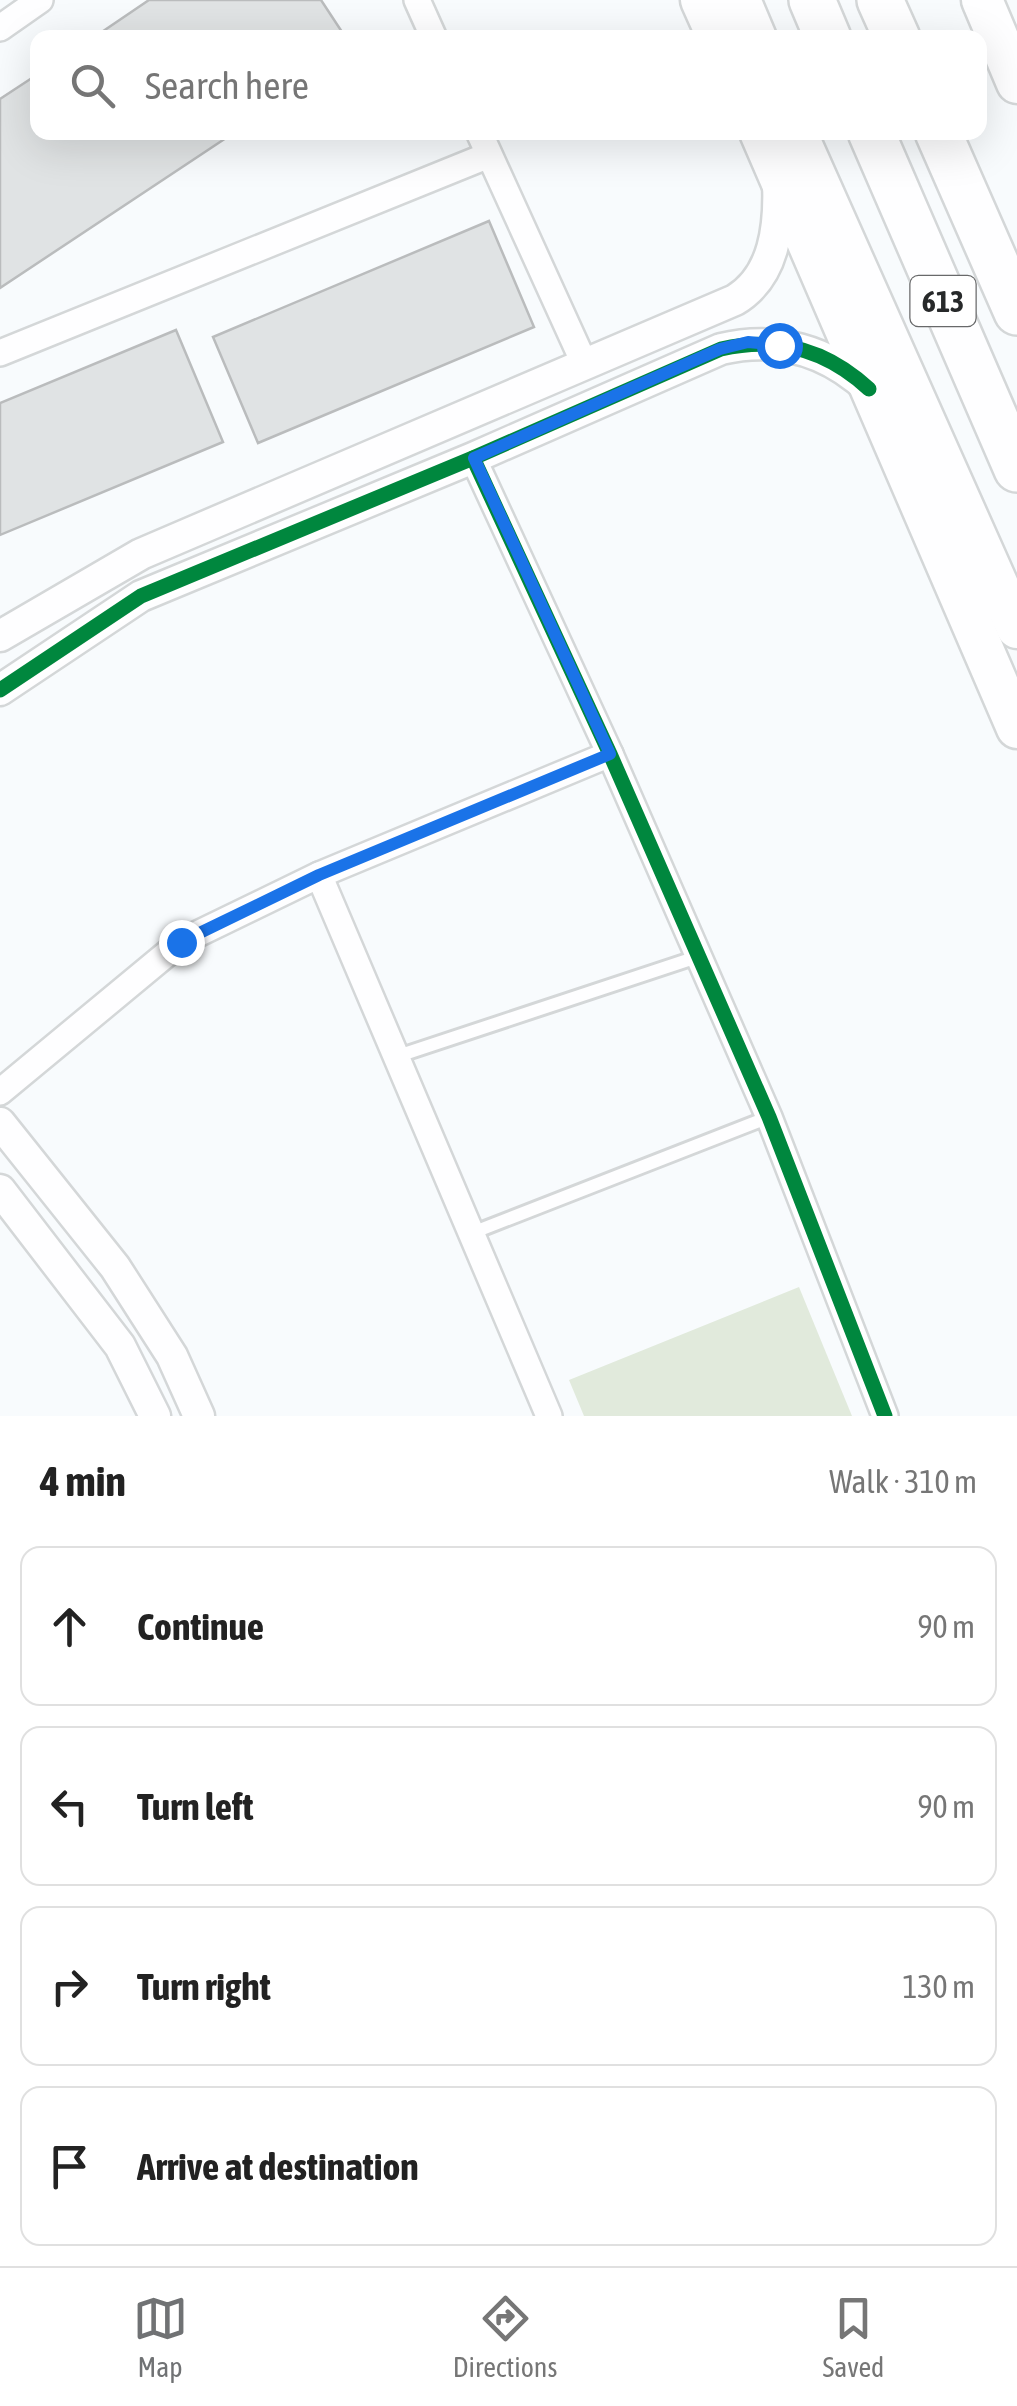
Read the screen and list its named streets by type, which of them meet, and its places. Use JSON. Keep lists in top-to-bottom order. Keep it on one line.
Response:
{"streets":{"highway":["613"]},"page":{"search":"Search here","heading":["4 min","Walk · 310 m"],"list":[["Continue","90 m"],["Turn left","90 m"],["Turn right","130 m"],"Arrive at destination"],"nav":["Map","Directions","Saved"]}}
